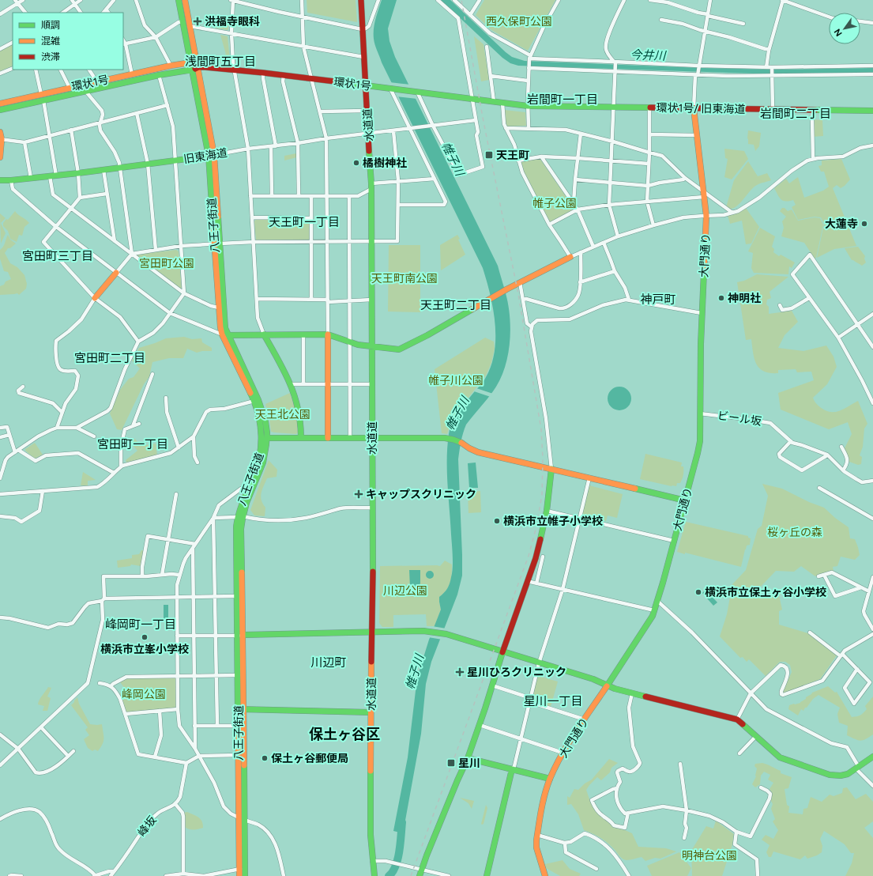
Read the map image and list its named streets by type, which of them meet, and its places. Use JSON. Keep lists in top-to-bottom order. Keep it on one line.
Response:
{"streets":{"main road":["環状1号","環状1号/ 旧東海道","水道道","旧東海道","八王子街道","大門通り"],"street":["ビール坂","峰坂"]},"crossings":[["環状1号","水道道"],["環状1号","八王子街道"],["環状1号/ 旧東海道","大門通り"],["水道道","旧東海道"],["旧東海道","八王子街道"],["大門通り","ビール坂"]],"districts":["浅間町五丁目","岩間町一丁目","岩間町二丁目","天王町一丁目","宮田町三丁目","神戸町","天王町二丁目","宮田町二丁目","宮田町一丁目","峰岡町一丁目","川辺町","星川一丁目","保土ヶ谷区"],"water":["今井川","帷子川"],"parks":["西久保町公園","帷子公園","宮田町公園","天王町南公園","帷子川公園","天王北公園","桜ヶ丘の森","川辺公園","峰岡公園","明神台公園"],"places":{"health":["洪福寺眼科","キャップスクリニック","星川ひろクリニック"],"transit":["天王町","星川"],"other":["橘樹神社","大蓮寺","神明社","横浜市立帷子小学校","横浜市立保土ヶ谷小学校","横浜市立峯小学校","保土ヶ谷郵便局"]},"legend":["順調","混雑","渋滞"],"north":"bottom left"}
